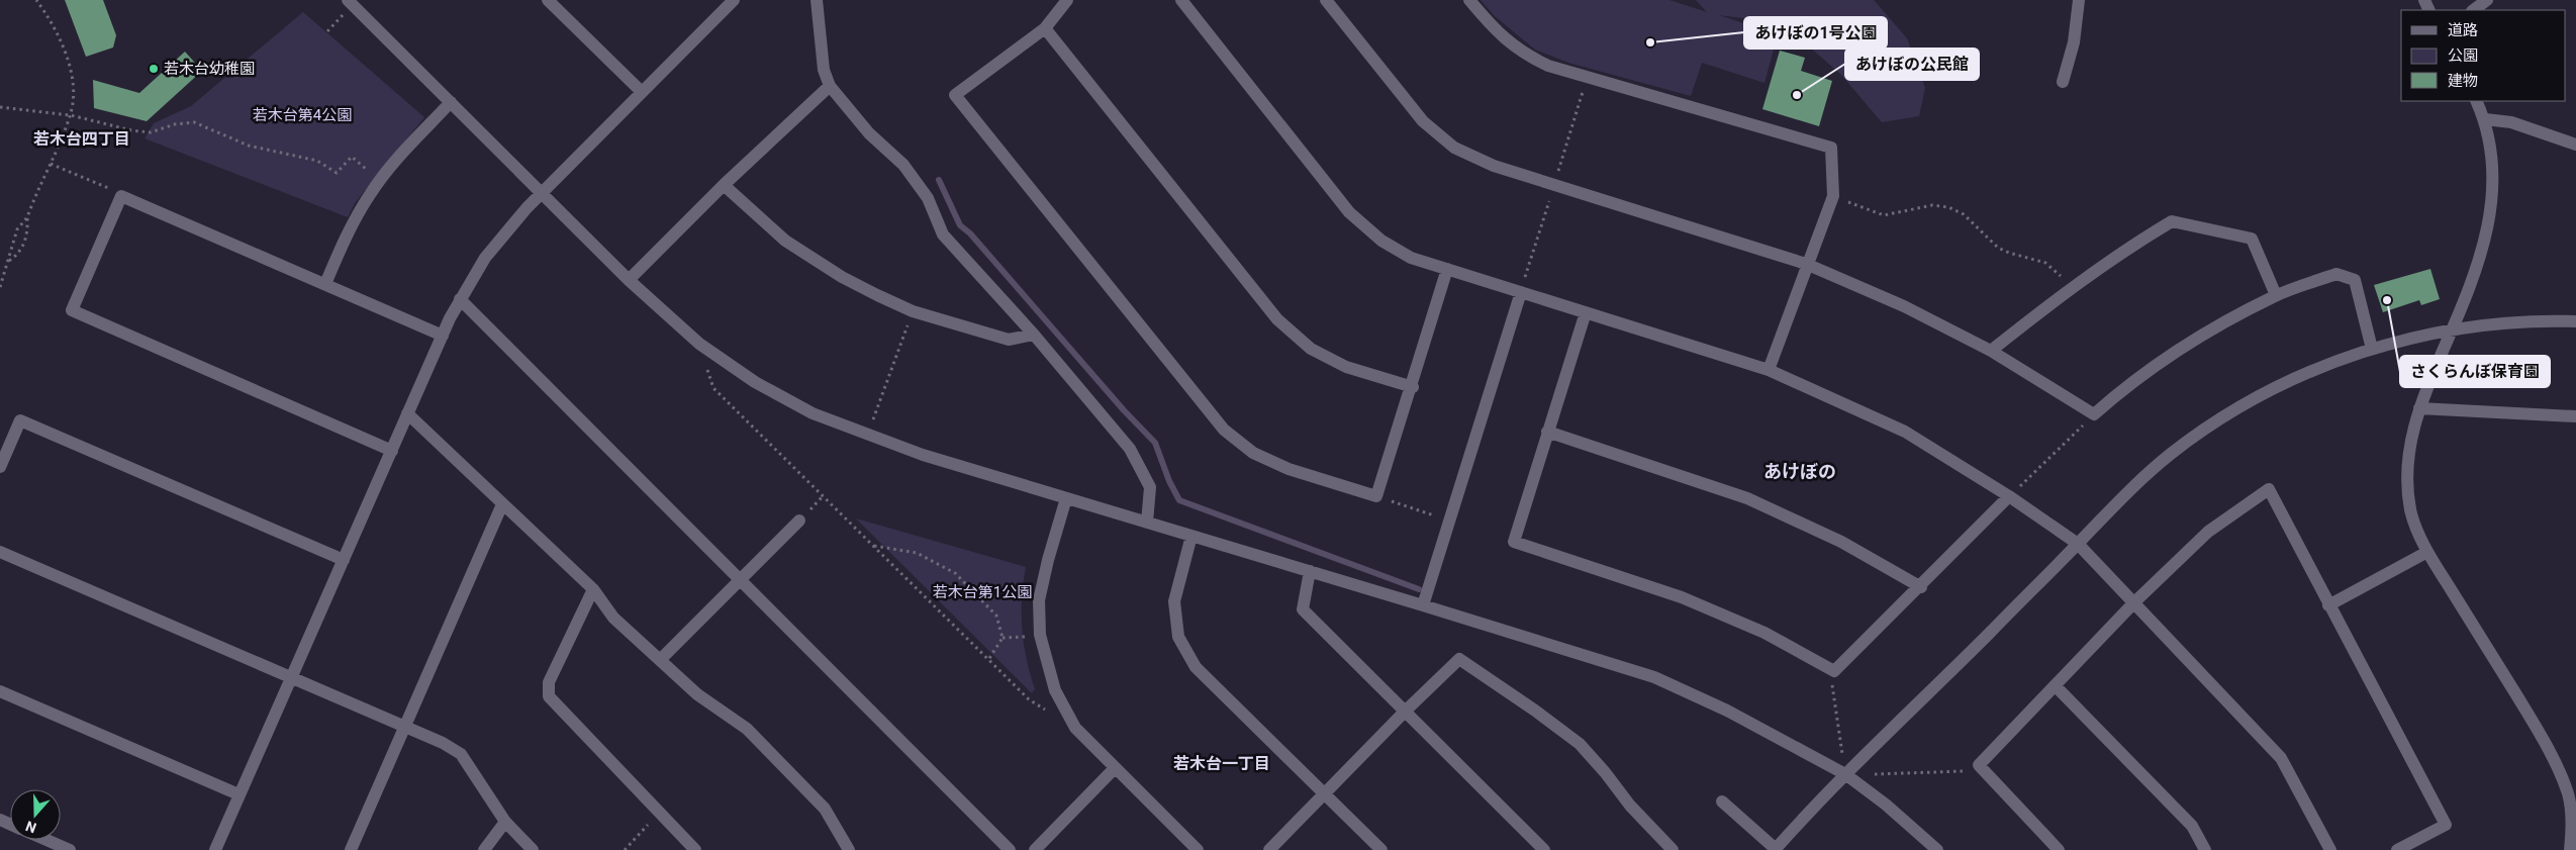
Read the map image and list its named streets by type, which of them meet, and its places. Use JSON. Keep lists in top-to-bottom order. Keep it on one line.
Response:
{"districts":["若木台四丁目","あけぼの","若木台一丁目"],"parks":["若木台第4公園","若木台第1公園"],"places":["あけぼの1号公園","若木台幼稚園","あけぼの公民館","さくらんぼ保育園"],"legend":["道路","公園","建物"],"north":"bottom"}
